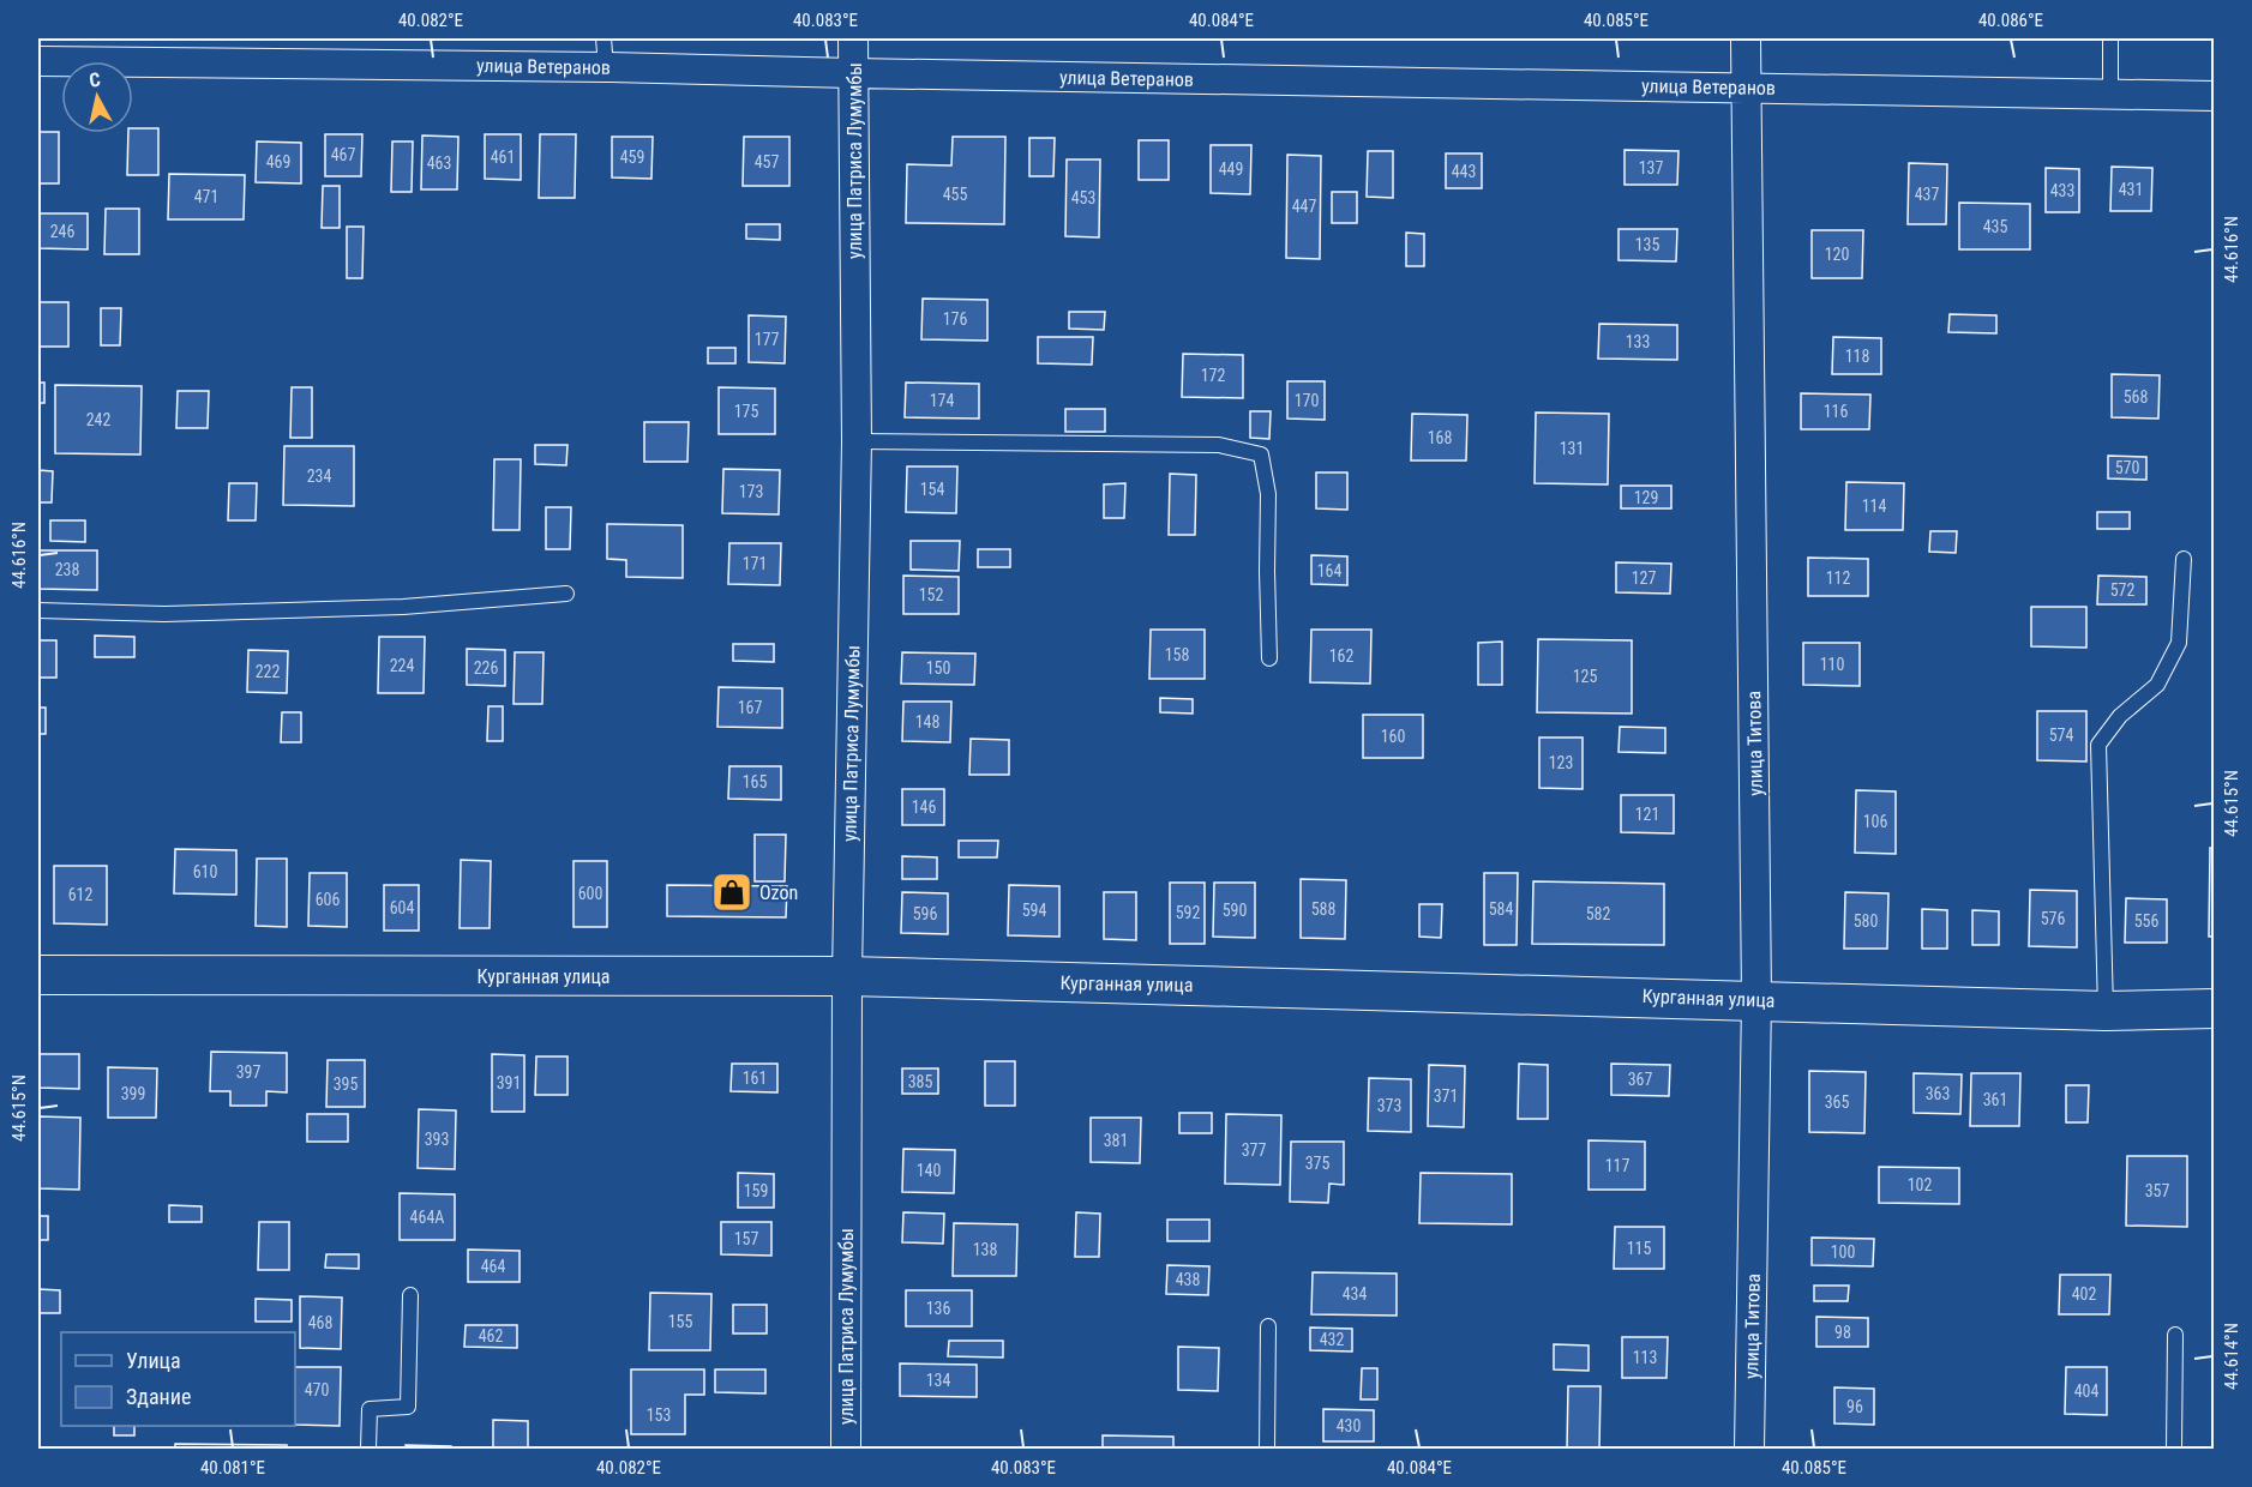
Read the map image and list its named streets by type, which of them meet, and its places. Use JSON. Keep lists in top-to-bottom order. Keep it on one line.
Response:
{"streets":{"street":["улица Ветеранов","улица Патриса Лумумбы","улица Титова","Курганная улица"]},"crossings":[["улица Ветеранов","улица Патриса Лумумбы"],["улица Ветеранов","улица Титова"],["улица Патриса Лумумбы","Курганная улица"],["улица Титова","Курганная улица"]],"places":{"shop":["Ozon"]},"house_numbers":["467","461","459","469","457","463","137","449","443","431","433","455","437","471","453","447","435","246","135","120","176","177","133","118","172","568","174","170","175","116","242","168","131","570","234","154","173","129","114","171","238","164","127","112","572","152","158","162","110","224","226","150","222","125","167","148","574","160","123","165","146","121","106","610","600","612","606","604","588","584","594","590","592","596","582","576","580","556","397","161","367","385","391","395","399","363","371","361","365","373","393","381","377","375","117","140","102","159","357","464А","157","115","138","100","464","438","434","402","136","155","468","98","462","432","113","134","470","404","96","153","430"],"legend":["Улица","Здание"],"north":"top","coordinates":["40.082°E","40.083°E","40.084°E","40.085°E","40.086°E","44.616°N","44.615°N","44.614°N","40.081°E"]}
